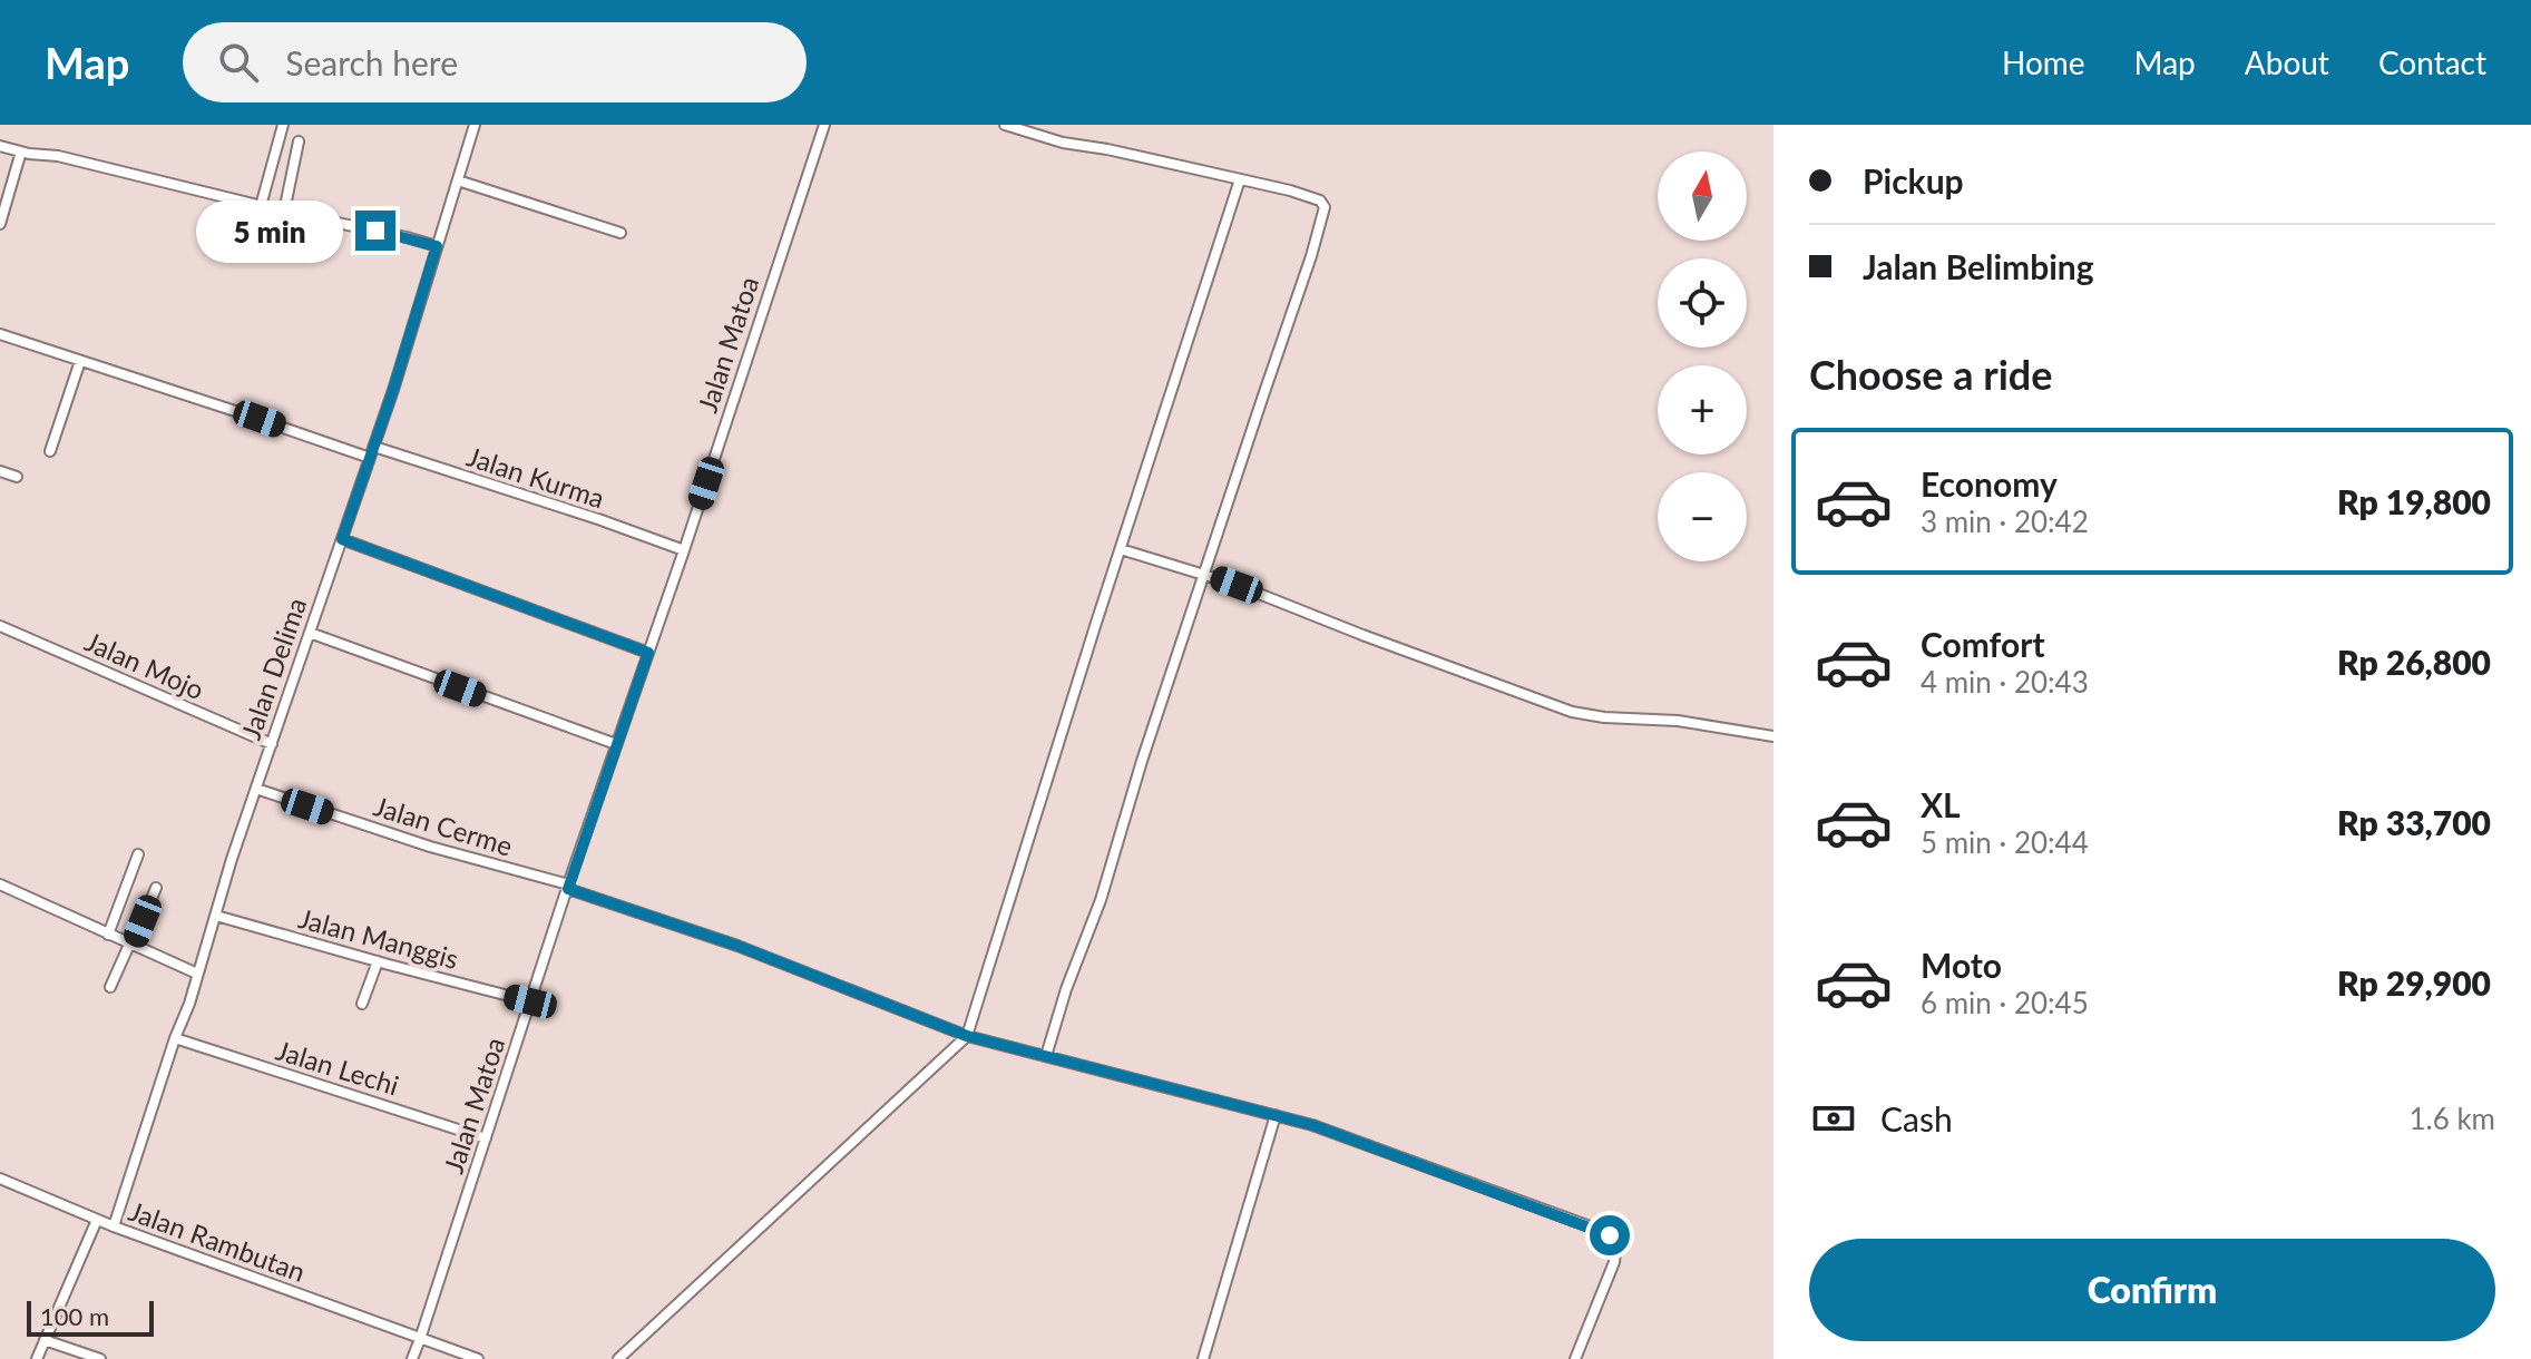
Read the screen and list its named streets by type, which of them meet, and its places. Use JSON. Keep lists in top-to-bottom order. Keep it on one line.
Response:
{"streets":{"street":["Jalan Matoa","Jalan Kurma","Jalan Mojo","Jalan Delima","Jalan Cerme","Jalan Manggis","Jalan Lechi","Jalan Rambutan"]},"crossings":[["Jalan Matoa","Jalan Kurma"],["Jalan Matoa","Jalan Cerme"],["Jalan Matoa","Jalan Manggis"],["Jalan Matoa","Jalan Lechi"],["Jalan Matoa","Jalan Rambutan"],["Jalan Kurma","Jalan Delima"],["Jalan Mojo","Jalan Delima"],["Jalan Delima","Jalan Cerme"],["Jalan Delima","Jalan Manggis"],["Jalan Delima","Jalan Lechi"],["Jalan Delima","Jalan Rambutan"]],"scale_bar":"100 m","north":"top","page":{"header":"Map","search":"Search here","nav":["Home","Map","About","Contact"],"banner":["Pickup","Jalan Belimbing"],"map_buttons":["+","−"],"bubble":"5 min","heading":"Choose a ride","list":[{"name":"Economy","note":"3 min · 20:42","value":"Rp 19,800"},{"name":"Comfort","note":"4 min · 20:43","value":"Rp 26,800"},{"name":"XL","note":"5 min · 20:44","value":"Rp 33,700"},{"name":"Moto","note":"6 min · 20:45","value":"Rp 29,900"}],"pay":["Cash","1.6 km"],"buttons":"Confirm","scale":"100 m"}}
